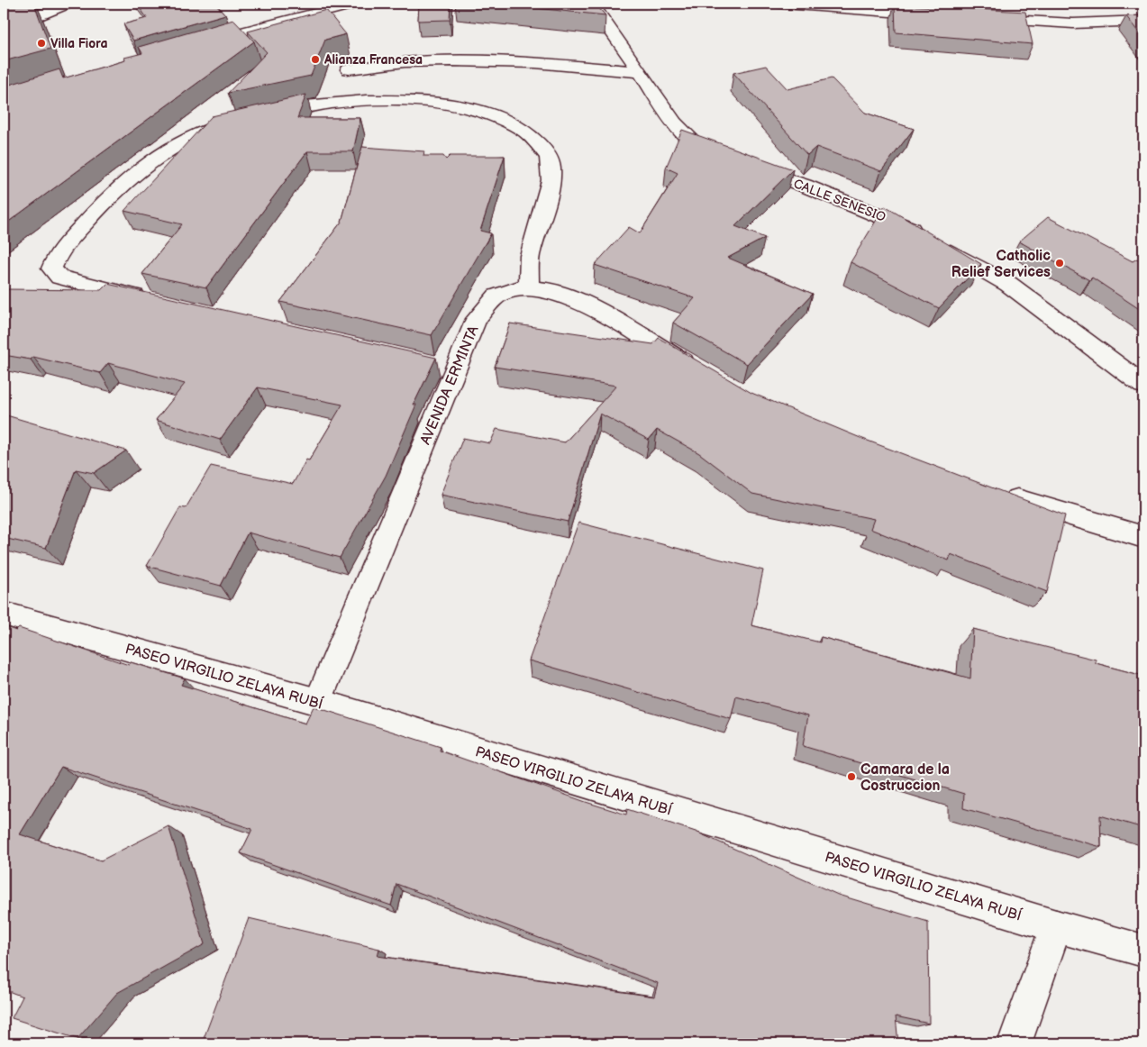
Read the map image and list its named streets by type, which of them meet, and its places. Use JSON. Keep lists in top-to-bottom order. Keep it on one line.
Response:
{"streets":{"street":["CALLE SENESIO","AVENIDA ERMINTA","PASEO VIRGILIO ZELAYA RUBÍ"]},"crossings":[["AVENIDA ERMINTA","PASEO VIRGILIO ZELAYA RUBÍ"]],"places":["Villa Fiora","Alianza Francesa","Catholic Relief Services","Camara de la Costruccion"]}
